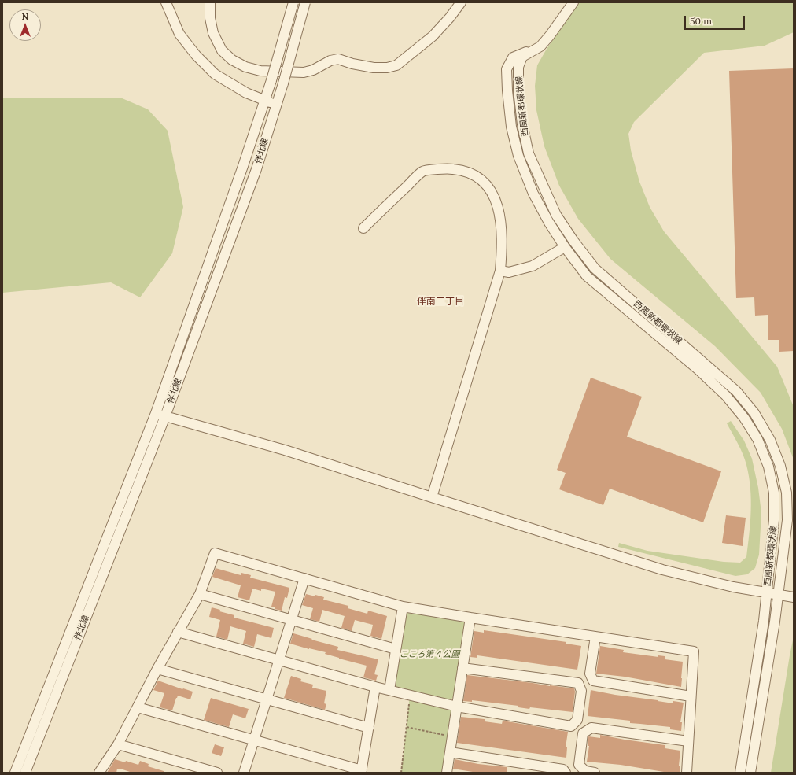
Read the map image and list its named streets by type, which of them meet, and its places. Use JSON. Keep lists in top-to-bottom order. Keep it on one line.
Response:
{"streets":{"street":["西風新都環状線","伴北線"]},"districts":["伴南三丁目"],"parks":["こころ第４公園"],"scale_bar":"50 m","north":"top"}
